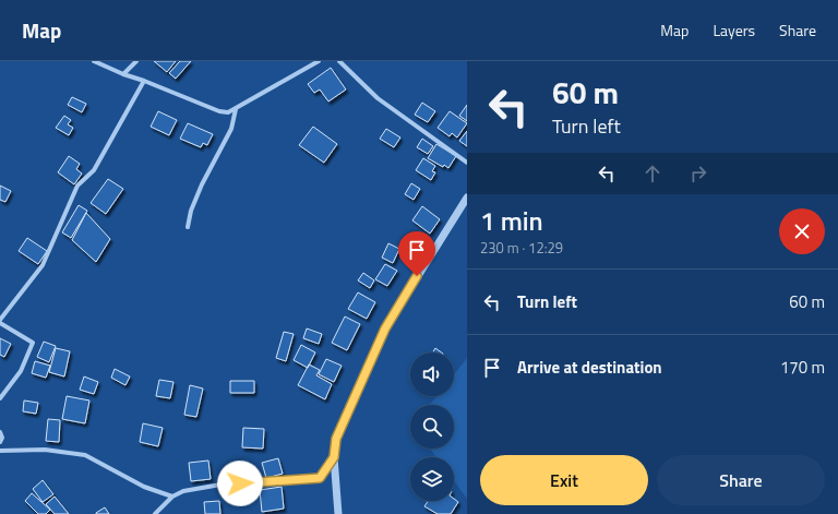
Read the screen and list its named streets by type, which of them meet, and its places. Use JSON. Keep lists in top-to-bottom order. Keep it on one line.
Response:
{"page":{"header":"Map","nav":["Map","Layers","Share"],"turn":["60 m","Turn left"],"heading":["1 min","230 m · 12:29"],"list":[{"name":"Turn left","value":"60 m"},{"name":"Arrive at destination","value":"170 m"}],"buttons":["Exit","Share"]}}
